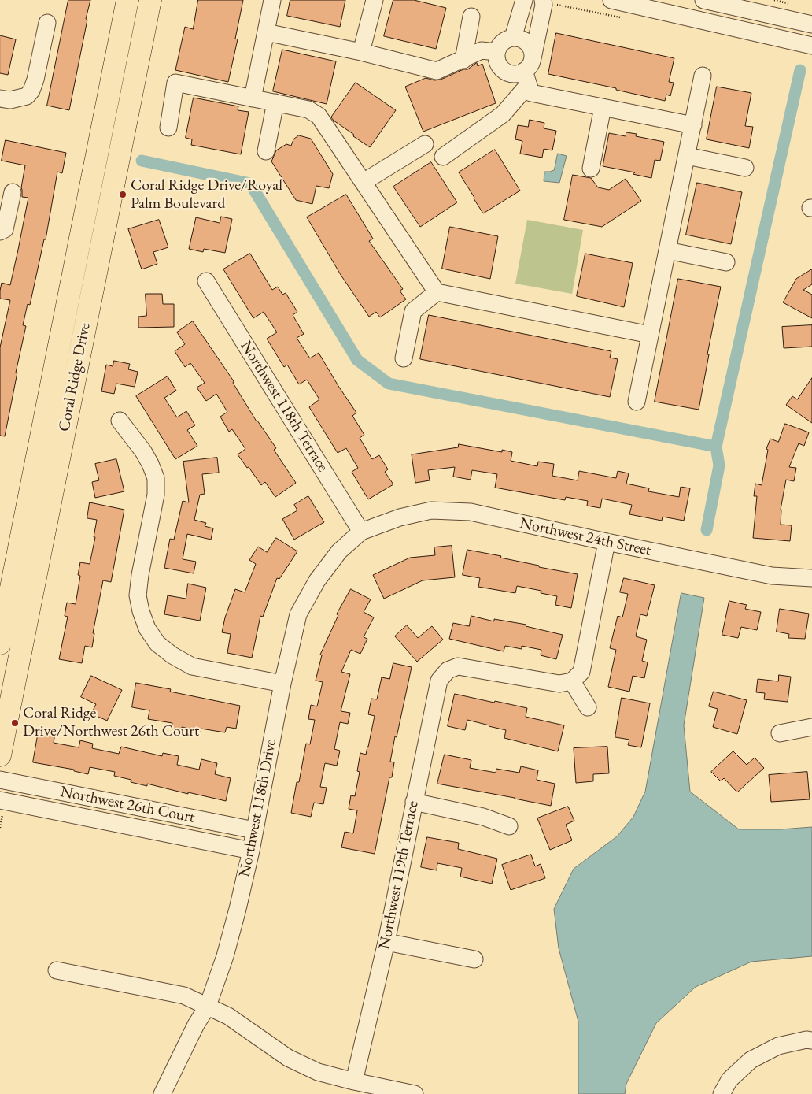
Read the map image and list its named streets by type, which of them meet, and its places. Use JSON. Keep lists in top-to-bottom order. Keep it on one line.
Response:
{"streets":{"main road":["Coral Ridge Drive"],"street":["Northwest 118th Terrace","Northwest 24th Street","Northwest 26th Court","Northwest 118th Drive","Northwest 119th Terrace"]},"crossings":[["Northwest 118th Terrace","Northwest 24th Street"],["Northwest 118th Terrace","Northwest 118th Drive"],["Northwest 24th Street","Northwest 118th Drive"],["Northwest 26th Court","Northwest 118th Drive"]],"places":["Coral Ridge Drive/Royal Palm Boulevard","Coral Ridge Drive/Northwest 26th Court"]}
